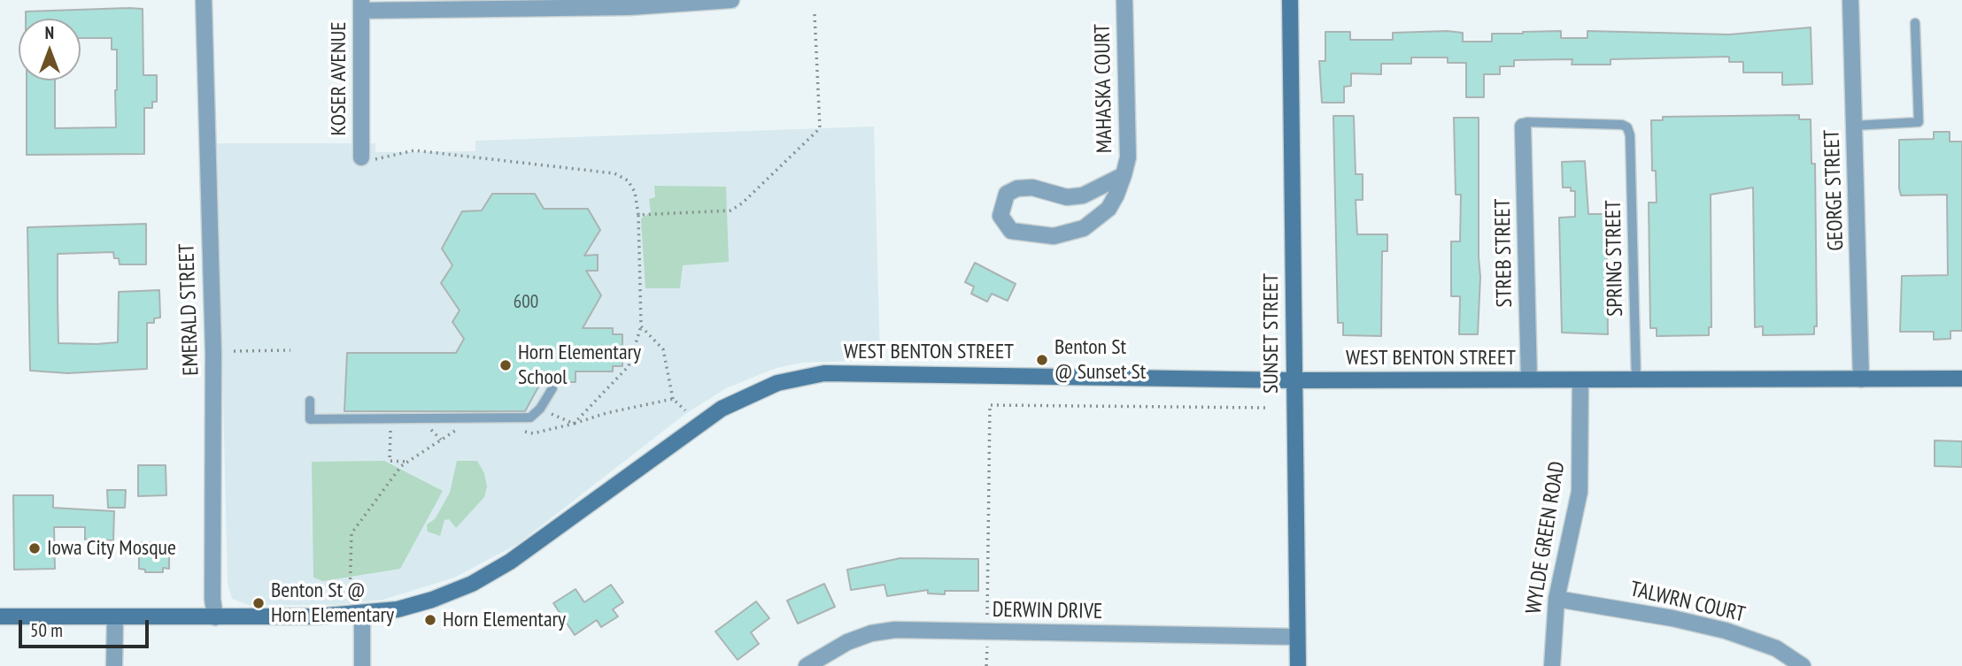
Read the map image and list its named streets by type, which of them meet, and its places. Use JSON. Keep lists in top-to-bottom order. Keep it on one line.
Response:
{"streets":{"street":["KOSER AVENUE","MAHASKA COURT","GEORGE STREET","STREB STREET","EMERALD STREET","SUNSET STREET","WEST BENTON STREET","WYLDE GREEN ROAD","TALWRN COURT","DERWIN DRIVE"],"lane":["SPRING STREET"]},"crossings":[["GEORGE STREET","WEST BENTON STREET"],["STREB STREET","SPRING STREET"],["STREB STREET","WEST BENTON STREET"],["SPRING STREET","WEST BENTON STREET"],["EMERALD STREET","WEST BENTON STREET"],["SUNSET STREET","WEST BENTON STREET"],["SUNSET STREET","DERWIN DRIVE"],["WEST BENTON STREET","WYLDE GREEN ROAD"],["WYLDE GREEN ROAD","TALWRN COURT"]],"places":["Benton St @ Sunset St","Horn Elementary School","Iowa City Mosque","Benton St @ Horn Elementary","Horn Elementary"],"house_numbers":["600"],"scale_bar":"50 m","north":"top"}
